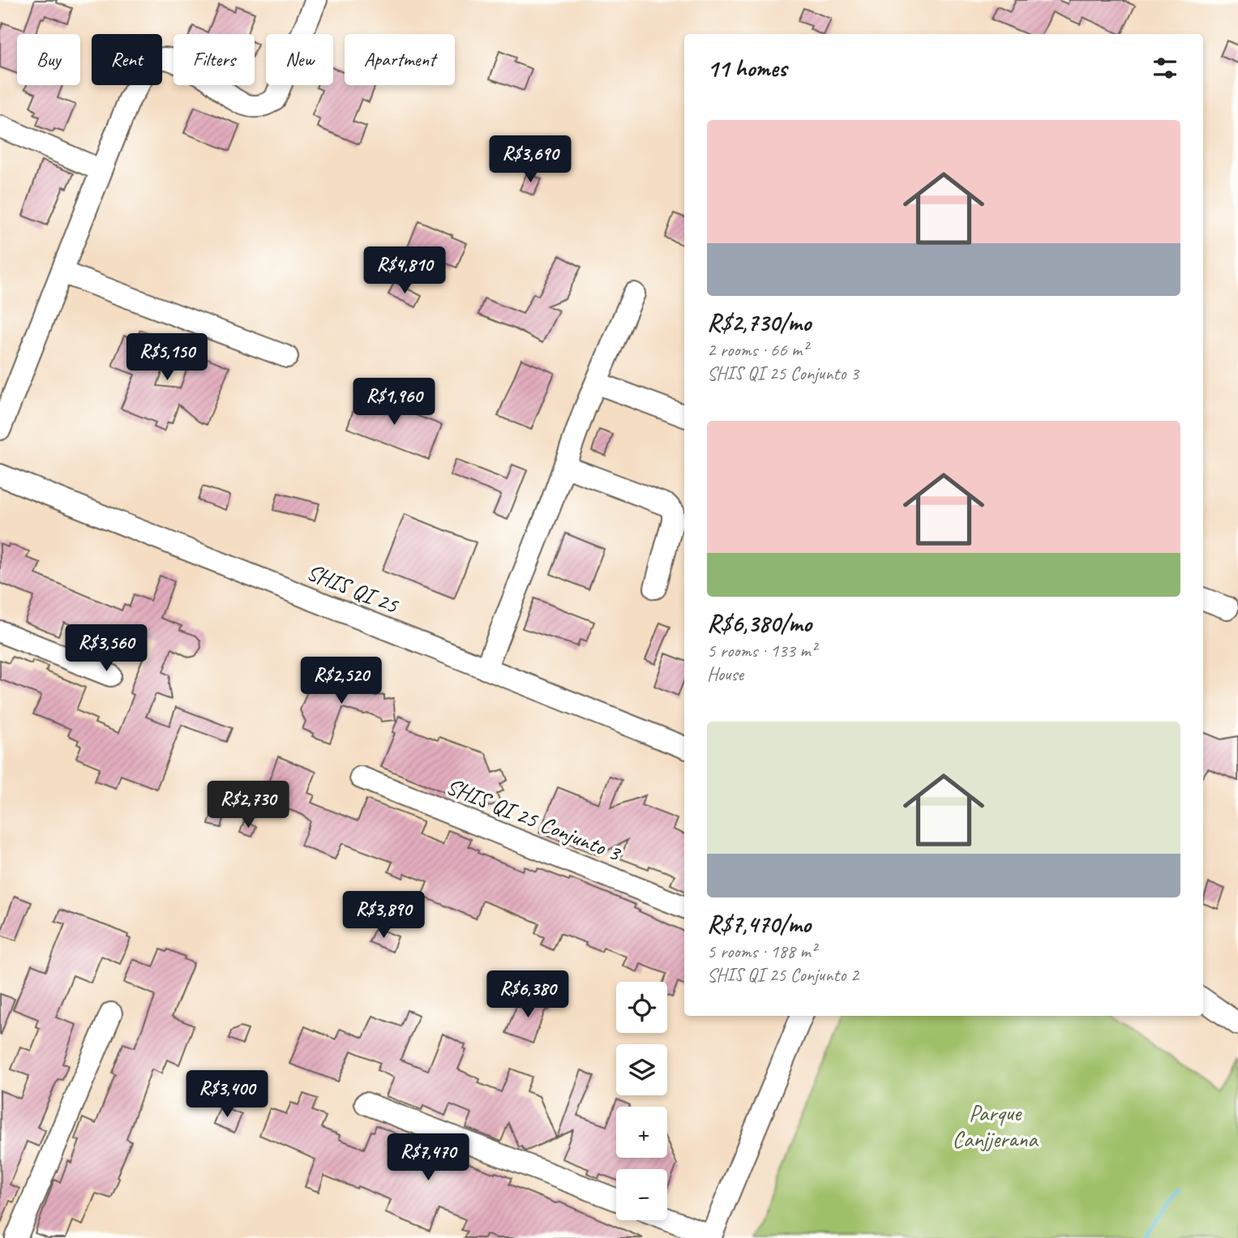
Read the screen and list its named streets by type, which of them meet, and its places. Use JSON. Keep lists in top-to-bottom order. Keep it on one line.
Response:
{"streets":{"street":["SHIS QI 25","SHIS QI 25 Conjunto 3"]},"parks":["Parque Canjjerana"],"page":{"chip":["Buy","Rent","Filters","New","Apartment"],"heading":"11 homes","list":[{"name":"R$2,730/mo","note":"2 rooms · 66 m² · SHIS QI 25 Conjunto 3"},{"name":"R$6,380/mo","note":"5 rooms · 133 m² · House"},{"name":"R$7,470/mo","note":"5 rooms · 188 m² · SHIS QI 25 Conjunto 2"}],"price":["R$3,690","R$4,810","R$5,150","R$1,960","R$3,560","R$2,520","R$2,730","R$3,890","R$6,380","R$3,400","R$7,470"],"map_buttons":["+","−"]}}
